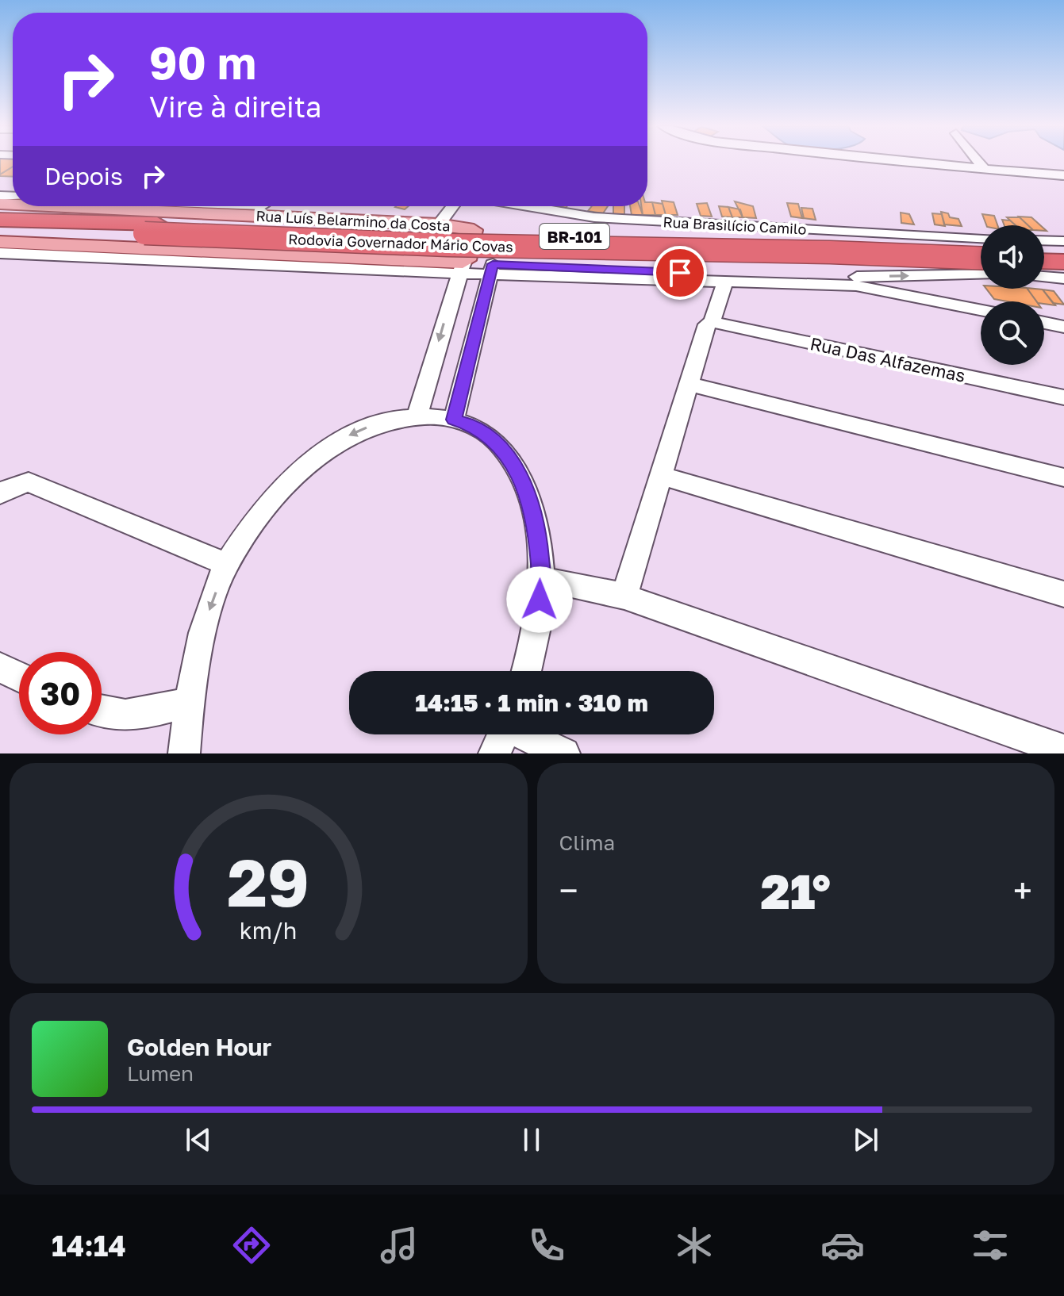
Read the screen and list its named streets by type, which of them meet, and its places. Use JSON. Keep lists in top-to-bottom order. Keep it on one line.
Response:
{"streets":{"highway":["BR-101","Rodovia Governador Mário Covas"],"main road":["Rua Luís Belarmino da Costa"],"street":["Rua Brasilício Camilo","Rua Das Alfazemas"]},"page":{"turn":["90 m","Vire à direita"],"then":"Depois","limit":"30","trip":"14:15 · 1 min · 310 m","tile":"Clima","heat":["−","21°","+"],"song":["Golden Hour","Lumen"],"tabs":"14:14","gauge":["29","km/h"]}}
